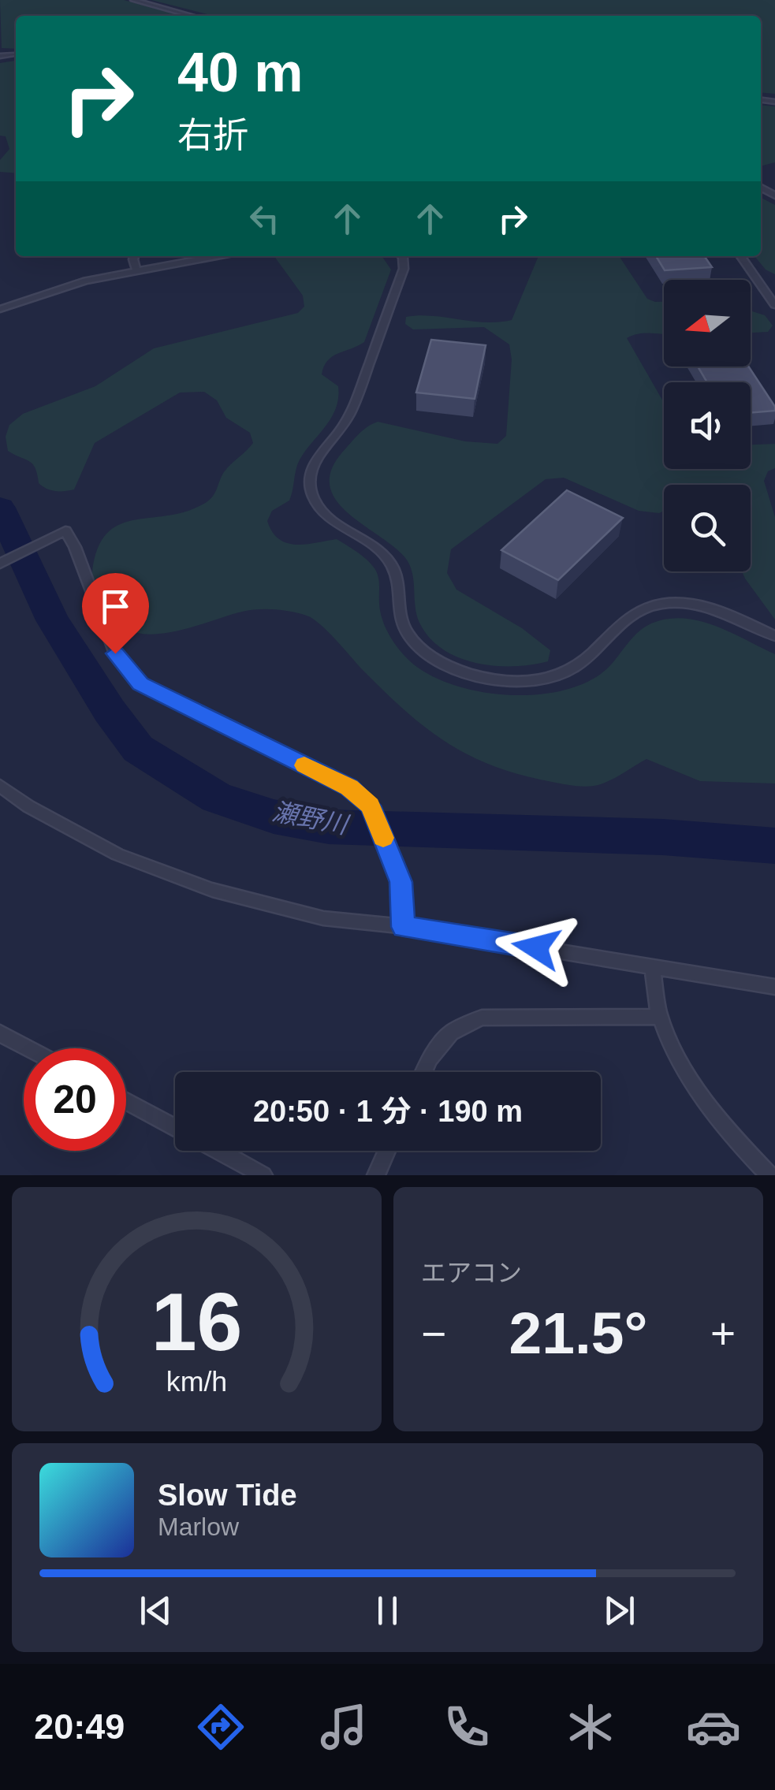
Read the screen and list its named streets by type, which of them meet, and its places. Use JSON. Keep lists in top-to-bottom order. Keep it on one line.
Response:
{"water":["瀬野川"],"north":"left","page":{"turn":["40 m","右折"],"limit":"20","trip":"20:50 · 1 分 · 190 m","tile":"エアコン","heat":["−","21.5°","+"],"song":["Slow Tide","Marlow"],"tabs":"20:49","gauge":["16","km/h"]}}
